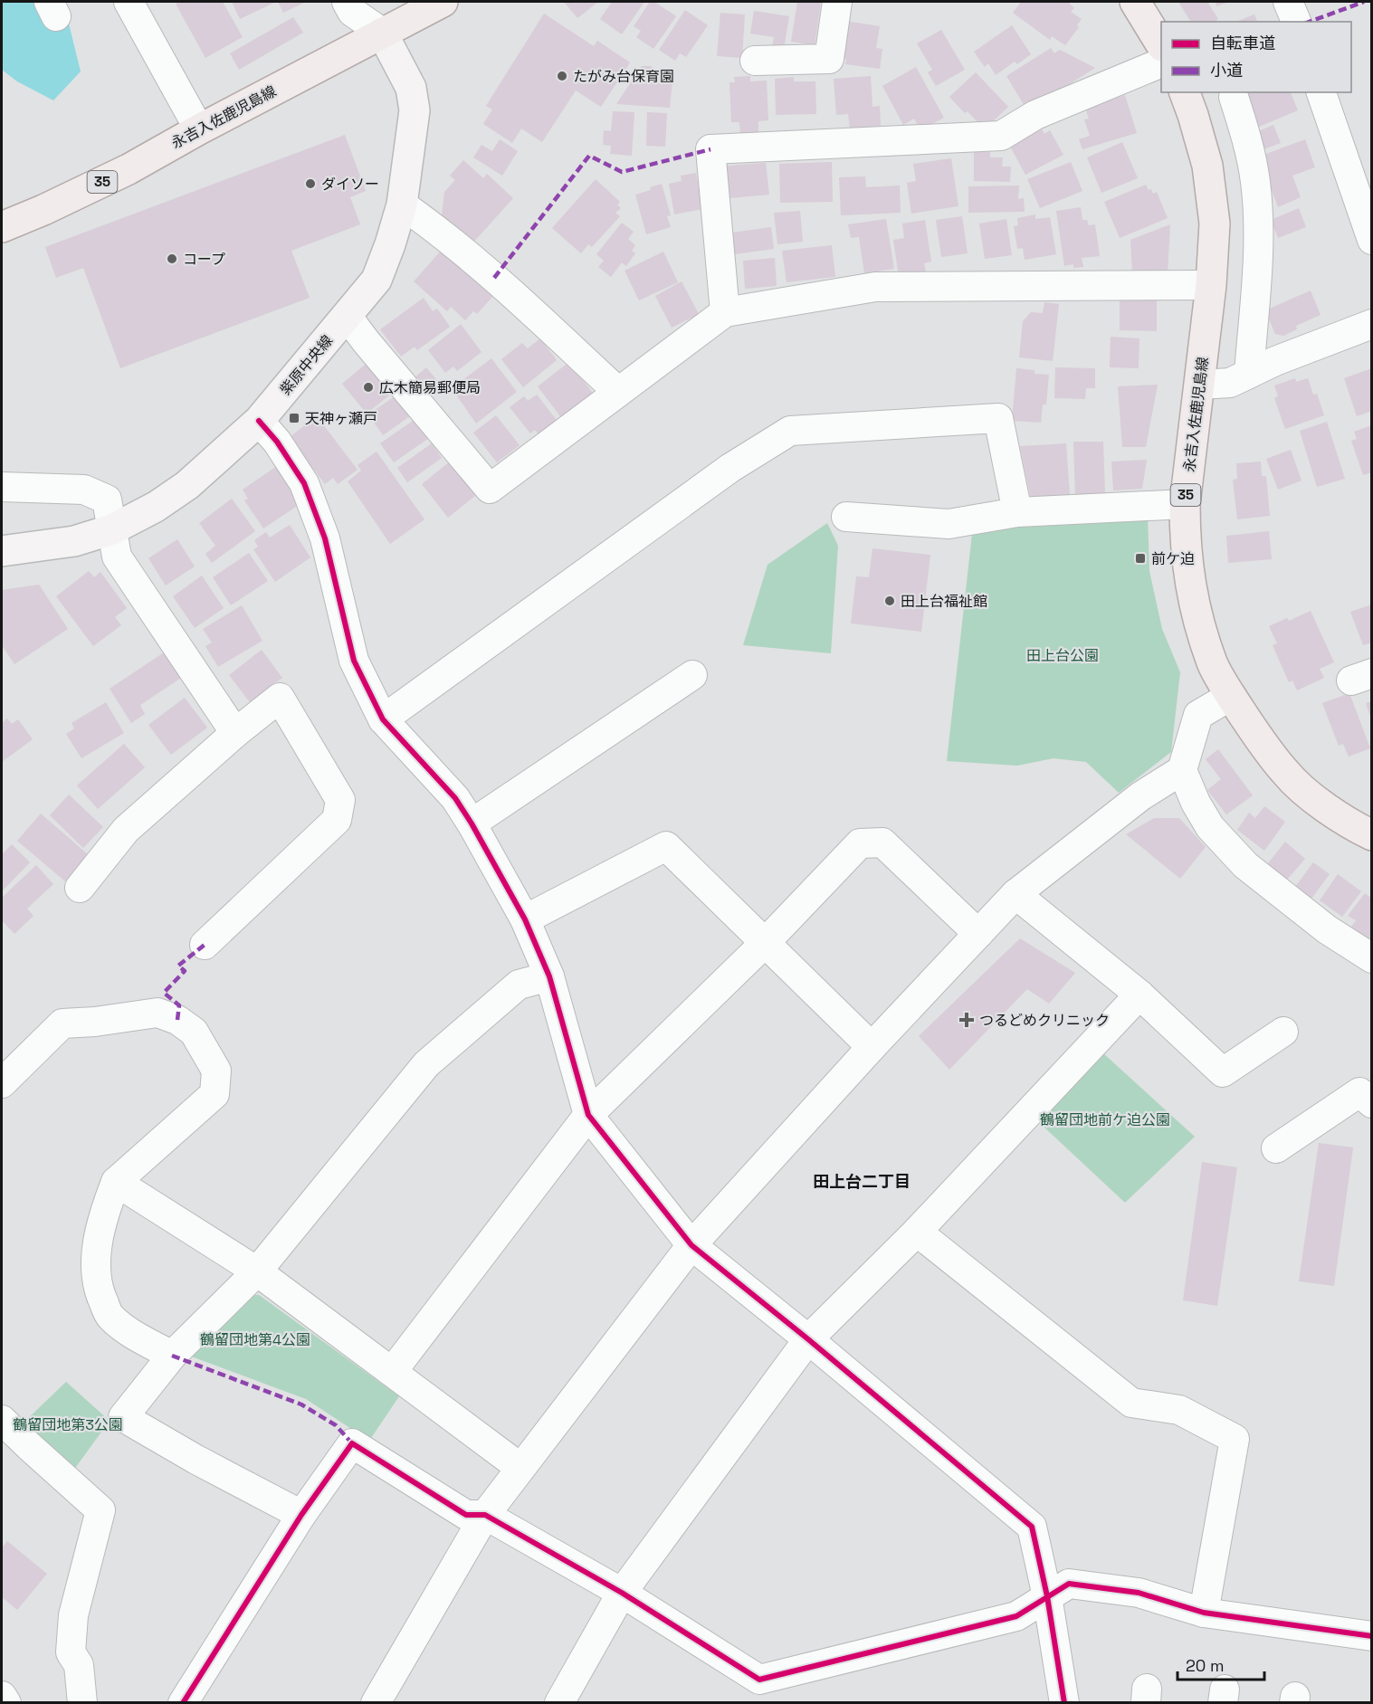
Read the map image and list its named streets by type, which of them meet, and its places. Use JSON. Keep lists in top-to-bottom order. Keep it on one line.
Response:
{"streets":{"main road":["永吉入佐鹿児島線","35"],"street":["紫原中央線"]},"crossings":[["永吉入佐鹿児島線","紫原中央線"]],"districts":["田上台二丁目"],"parks":["田上台公園","鶴留団地前ケ迫公園","鶴留団地第4公園","鶴留団地第3公園"],"places":{"other":["たがみ台保育園","ダイソー","コープ","広木簡易郵便局","田上台福祉館"],"transit":["天神ヶ瀬戸","前ケ迫"],"health":["つるどめクリニック"]},"legend":["自転車道","小道"],"scale_bar":"20 m"}
